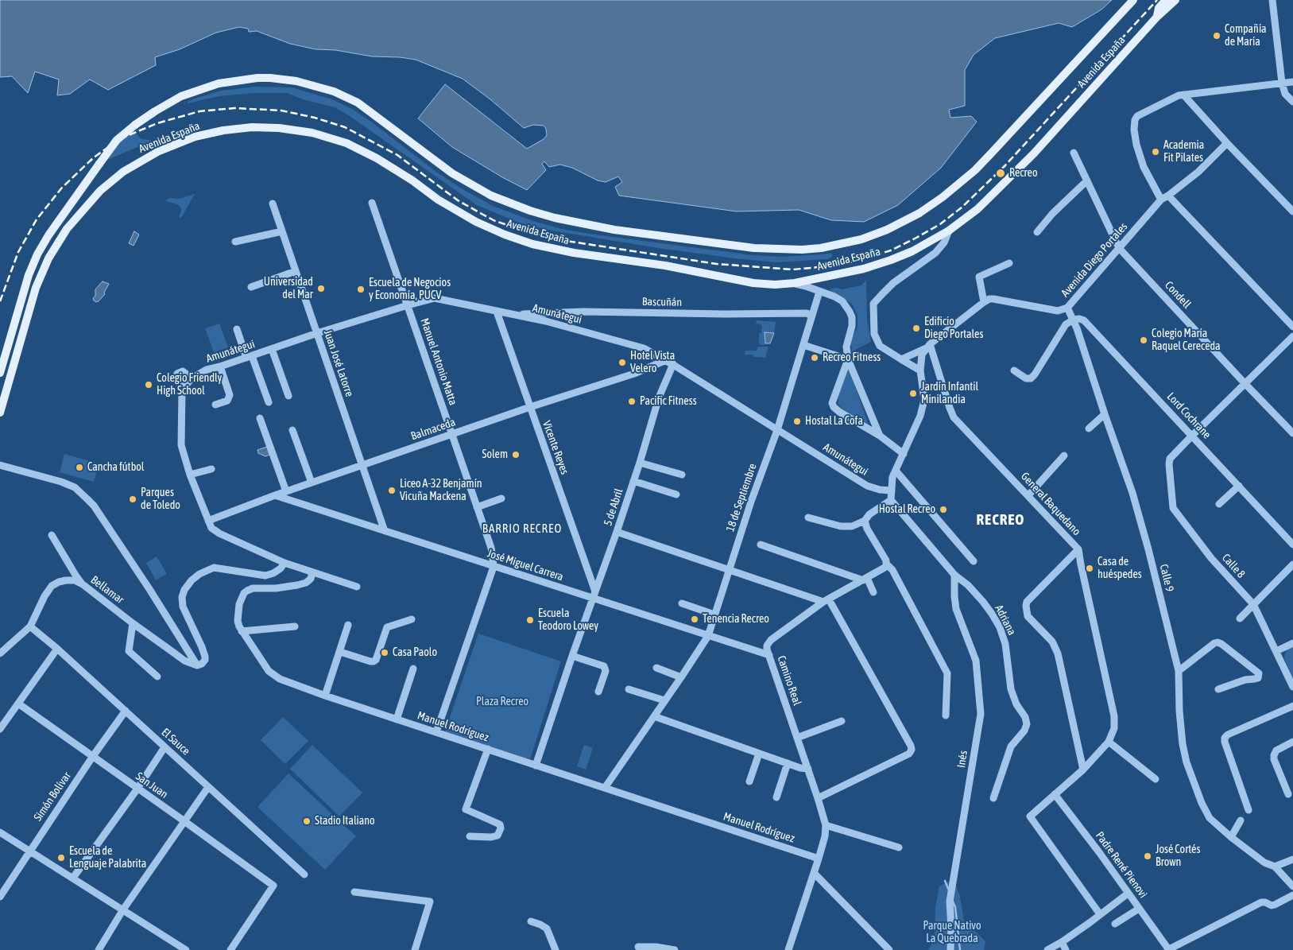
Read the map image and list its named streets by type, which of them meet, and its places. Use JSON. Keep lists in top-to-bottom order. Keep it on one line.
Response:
{"streets":{"main road":["Avenida España"],"street":["Avenida Diego Portales","Condell","Bascuñán","Amunátegui","Manuel Antonio Matta","Juan José Latorre","Lord Cochrane","Balmaceda","Vicente Reyes","18 de Septiembre","General Baquedano","5 de Abril","José Miguel Carrera","Calle 8","Calle 9","Bellamar","Adriana","Camino Real","Manuel Rodríguez","El Sauce","Inés","San Juan","Simón Bolívar","Padre René Pienovi"]},"crossings":[["Avenida Diego Portales","Condell"],["Bascuñán","Amunátegui"],["Bascuñán","18 de Septiembre"],["Amunátegui","Manuel Antonio Matta"],["Amunátegui","Juan José Latorre"],["Amunátegui","Balmaceda"],["Amunátegui","Vicente Reyes"],["Amunátegui","18 de Septiembre"],["Amunátegui","5 de Abril"],["Manuel Antonio Matta","Balmaceda"],["Manuel Antonio Matta","José Miguel Carrera"],["Manuel Antonio Matta","Manuel Rodríguez"],["Juan José Latorre","Balmaceda"],["Juan José Latorre","José Miguel Carrera"],["Lord Cochrane","Calle 8"],["Lord Cochrane","Calle 9"],["Balmaceda","Vicente Reyes"],["Balmaceda","5 de Abril"],["Balmaceda","José Miguel Carrera"],["Vicente Reyes","5 de Abril"],["18 de Septiembre","José Miguel Carrera"],["18 de Septiembre","Manuel Rodríguez"],["5 de Abril","José Miguel Carrera"],["5 de Abril","Manuel Rodríguez"],["José Miguel Carrera","Camino Real"],["Bellamar","El Sauce"],["Adriana","Inés"],["Camino Real","Manuel Rodríguez"],["El Sauce","Simón Bolívar"],["San Juan","Simón Bolívar"]],"districts":["RECREO","BARRIO RECREO"],"parks":["Plaza Recreo","Parque Nativo La Quebrada"],"places":["Compañía de María","Academia Fit Pilates","Recreo","Universidad del Mar","Escuela de Negocios y Economía, PUCV","Edificio Diego Portales","Colegio María Raquel Cereceda","Recreo Fitness","Hotel Vista Velero","Colegio Friendly High School","Jardín Infantil Minilandia","Pacific Fitness","Hostal La Cofa","Solem","Cancha fútbol","Liceo A-32 Benjamín Vicuña Mackena","Parques de Toledo","Hostal Recreo","Casa de huéspedes","Tenencia Recreo","Escuela Teodoro Lowey","Casa Paolo","Stadio Italiano","José Cortés Brown","Escuela de Lenguaje Palabrita"]}
